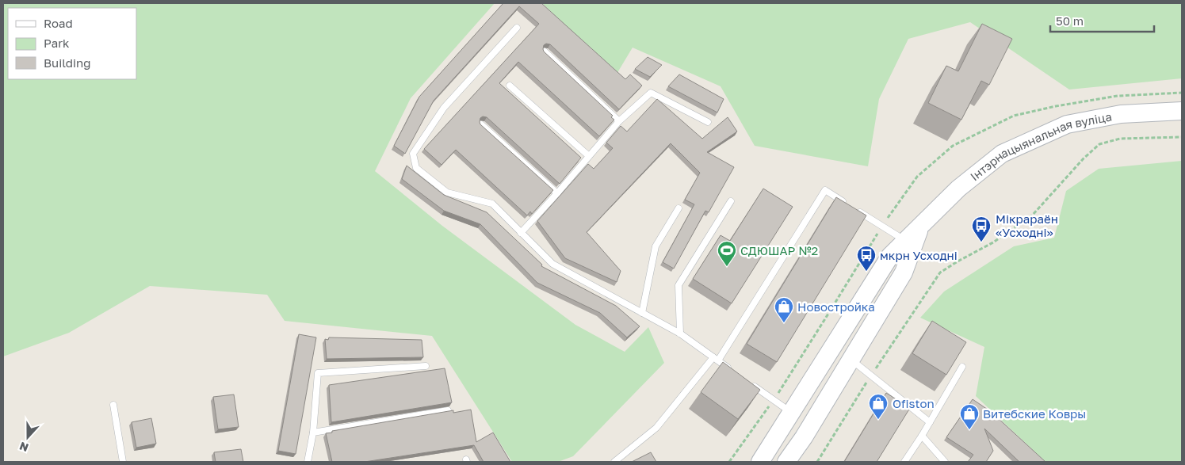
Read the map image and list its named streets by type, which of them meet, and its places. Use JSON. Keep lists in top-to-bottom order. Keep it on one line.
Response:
{"streets":{"main road":["Інтэрнацыянальная вуліца"]},"places":{"bus stop":["Мікрараён «Усходні»","мкрн Усходні"],"sports":["СДЮШАР №2"],"shop":["Новостройка","Ofiston","Витебские Ковры"]},"legend":["Road","Park","Building"],"scale_bar":"50 m","north":"bottom"}
